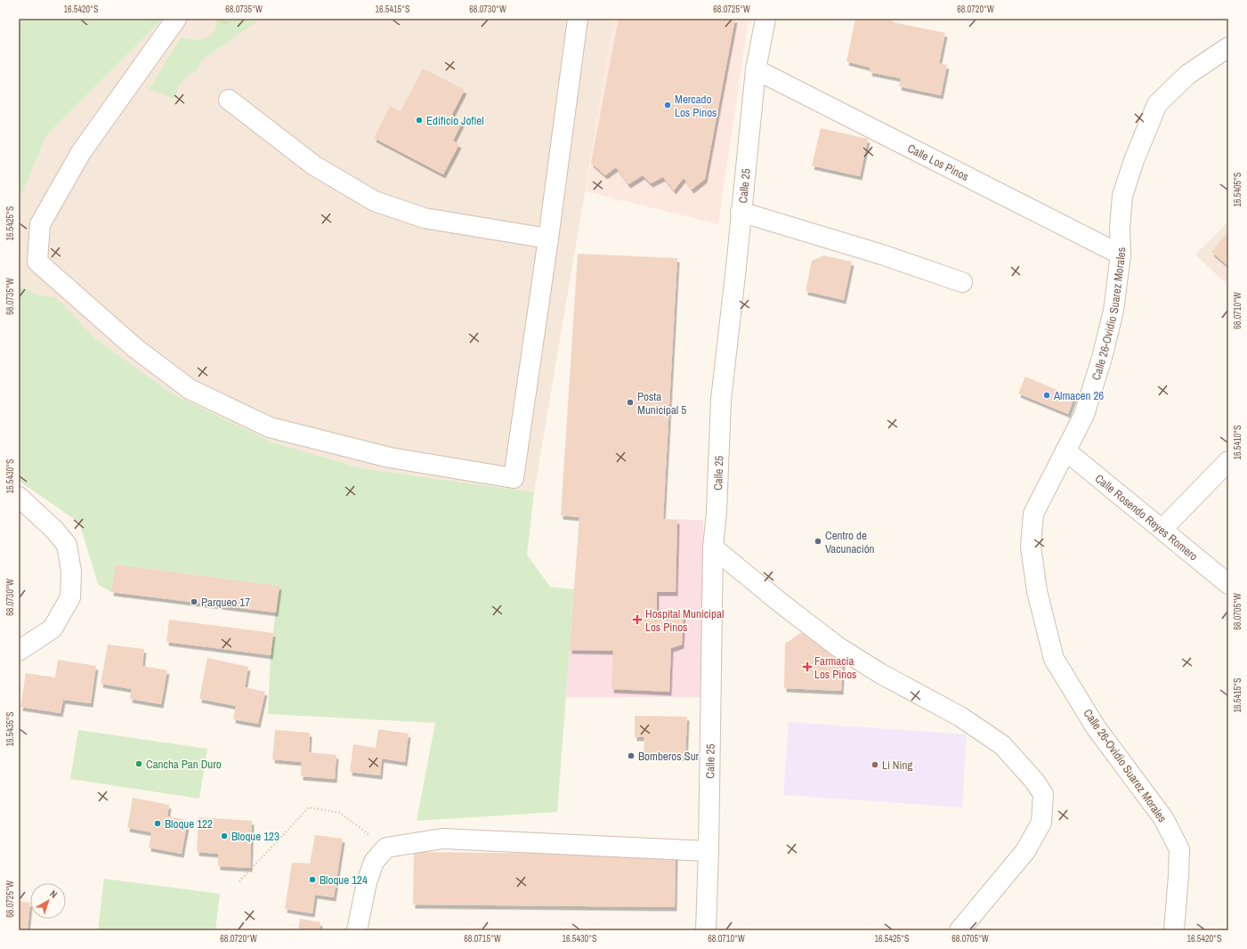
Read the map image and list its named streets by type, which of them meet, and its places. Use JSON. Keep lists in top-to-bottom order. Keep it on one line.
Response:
{"streets":{"street":["Calle Los Pinos","Calle 25","Calle 26-Ovidio Suarez Morales","Calle Rosendo Reyes Romero"]},"crossings":[["Calle Los Pinos","Calle 25"],["Calle Los Pinos","Calle 26-Ovidio Suarez Morales"],["Calle 26-Ovidio Suarez Morales","Calle Rosendo Reyes Romero"]],"places":{"other":["Mercado Los Pinos","Edificio Jofiel","Almacen 26","Posta Municipal 5","Centro de Vacunación","Parqueo 17","Bomberos Sur","Cancha Pan Duro","Li Ning","Bloque 122","Bloque 123","Bloque 124"],"health":["Hospital Municipal Los Pinos","Farmacia Los Pinos"]},"north":"top right","coordinates":["16.5420°S","68.0735°W","16.5415°S","68.0730°W","68.0725°W","68.0720°W","16.5405°S","16.5425°S","68.0710°W","16.5410°S","16.5430°S","68.0705°W","16.5435°S","68.0715°W"]}
